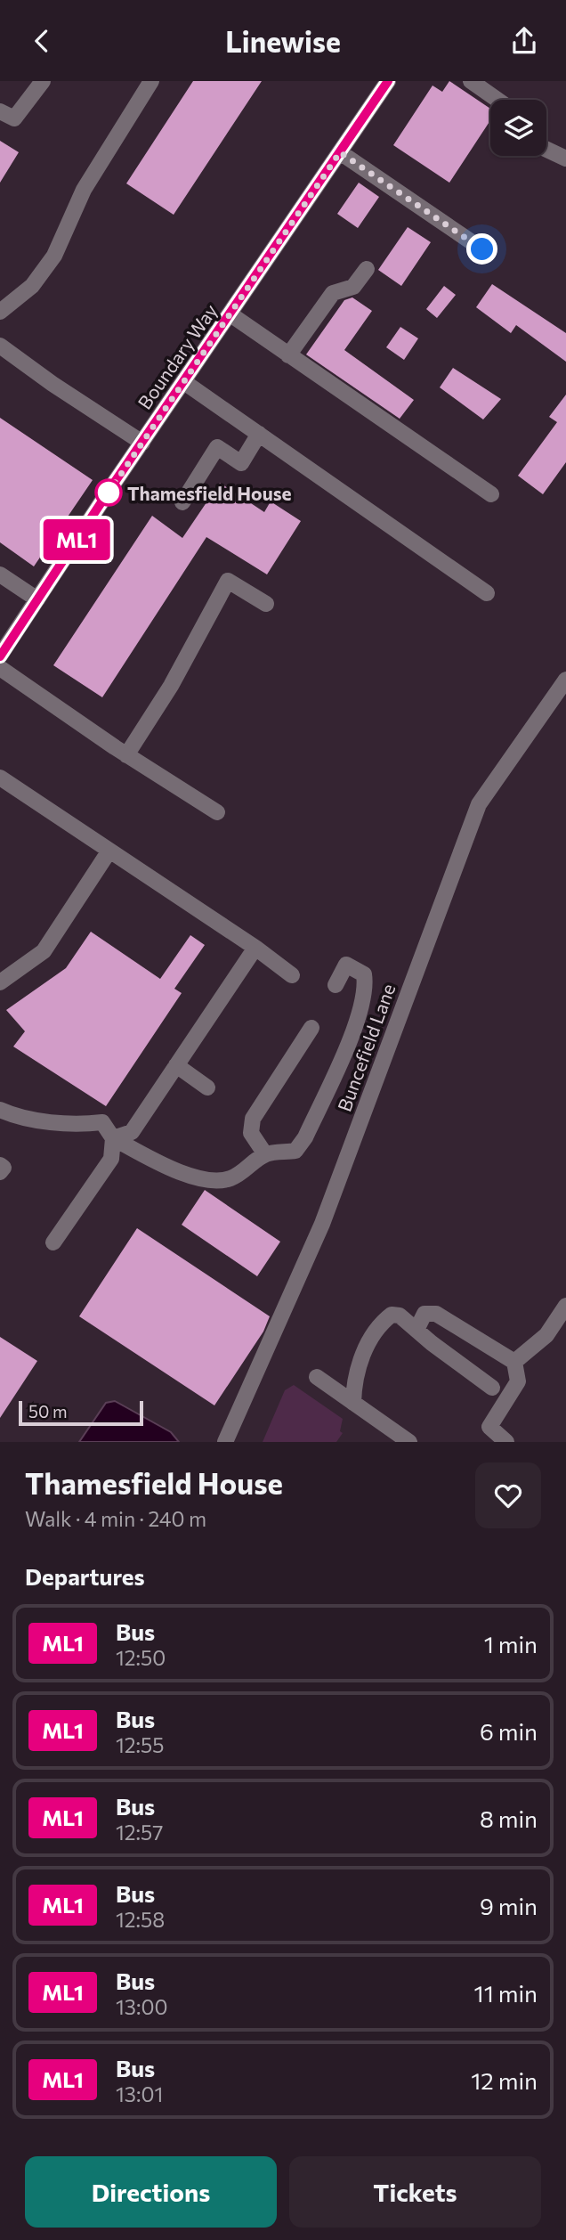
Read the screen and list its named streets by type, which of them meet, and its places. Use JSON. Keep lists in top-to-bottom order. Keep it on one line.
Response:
{"streets":{"street":["Boundary Way","Buncefield Lane"]},"places":["Thamesfield House"],"lines":["bus line ML1"],"scale_bar":"50 m","page":{"header":"Linewise","on_map":"ML1","scale":"50 m","heading":[["Thamesfield House","Walk · 4 min · 240 m"],"Departures"],"list":[{"mark":"ML1","name":"Bus","note":"12:50","value":"1 min"},{"mark":"ML1","name":"Bus","note":"12:55","value":"6 min"},{"mark":"ML1","name":"Bus","note":"12:57","value":"8 min"},{"mark":"ML1","name":"Bus","note":"12:58","value":"9 min"},{"mark":"ML1","name":"Bus","note":"13:00","value":"11 min"},{"mark":"ML1","name":"Bus","note":"13:01","value":"12 min"}],"buttons":["Directions","Tickets"]}}
